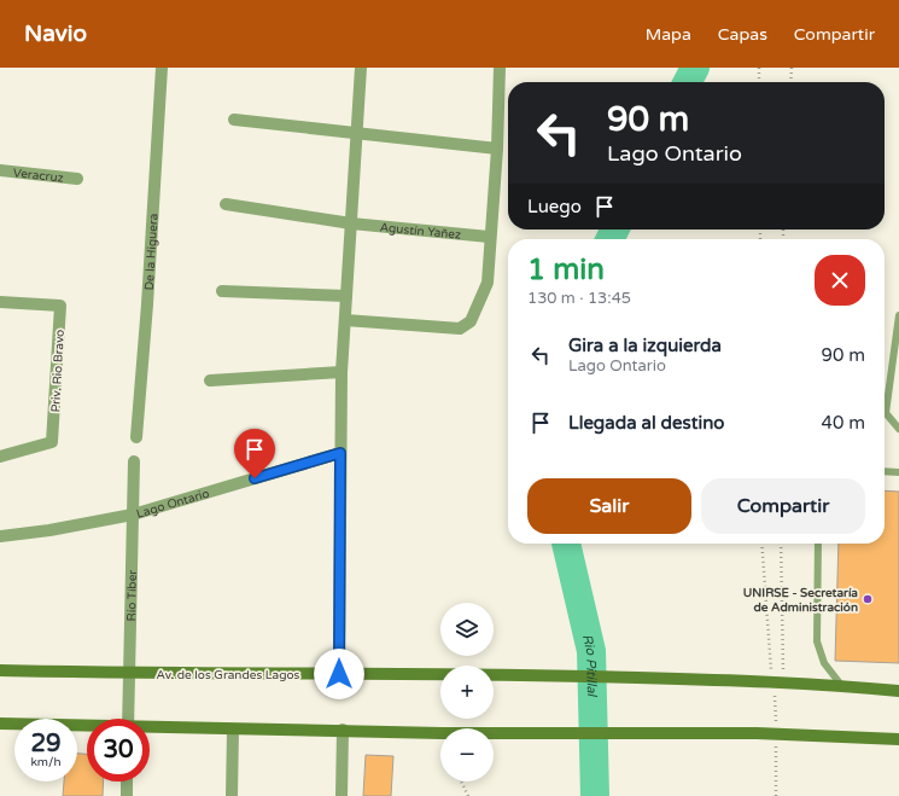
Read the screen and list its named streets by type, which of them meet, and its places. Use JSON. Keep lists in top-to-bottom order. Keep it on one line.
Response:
{"streets":{"street":["Veracruz","Agustín Yañez","De la Higuera","Priv. Rio Bravo","Lago Ontario","Río Tíber","Av. de los Grandes Lagos"]},"crossings":[["Lago Ontario","Río Tíber"],["Río Tíber","Av. de los Grandes Lagos"]],"water":["Rio Pitillal"],"places":["UNIRSE - Secretaría de Administración"],"page":{"header":"Navio","nav":["Mapa","Capas","Compartir"],"turn":["90 m","Lago Ontario"],"then":"Luego","heading":["1 min","130 m · 13:45"],"list":[{"name":"Gira a la izquierda","note":"Lago Ontario","value":"90 m"},{"name":"Llegada al destino","value":"40 m"}],"buttons":["Salir","Compartir"],"map_buttons":["+","−"],"speed":"29 km/h","limit":"30"}}
